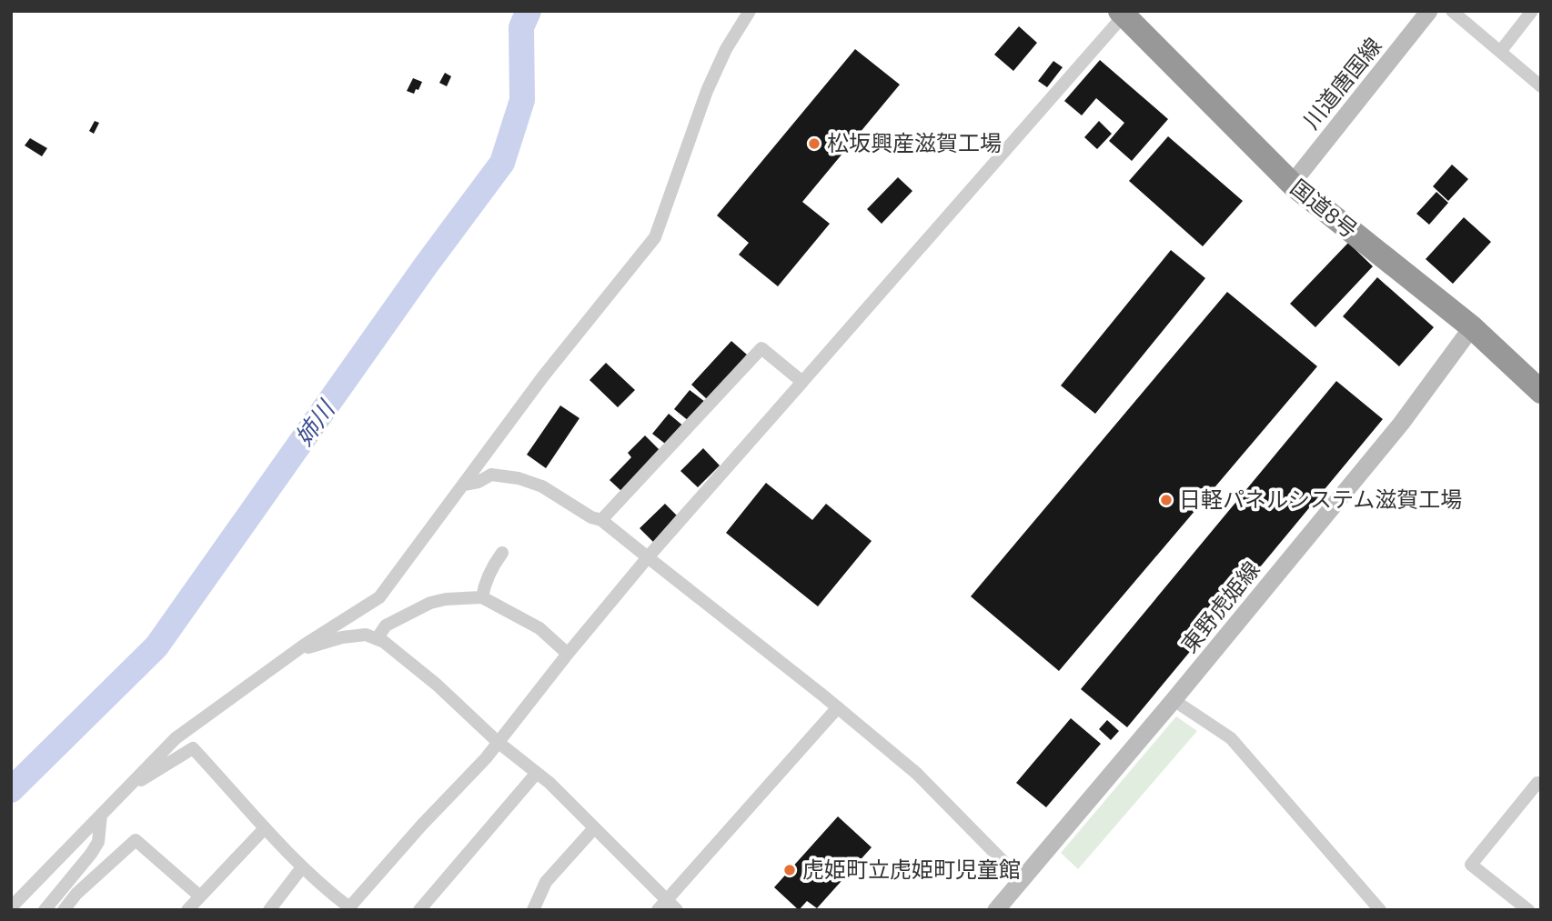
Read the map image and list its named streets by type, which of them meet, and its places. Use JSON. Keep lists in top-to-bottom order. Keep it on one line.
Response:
{"streets":{"highway":["国道8号"],"main road":["川道唐国線","東野虎姫線"]},"crossings":[["川道唐国線","国道8号"],["国道8号","東野虎姫線"]],"water":["姉川"],"places":["松坂興産滋賀工場","日軽パネルシステム滋賀工場","虎姫町立虎姫町児童館"]}
